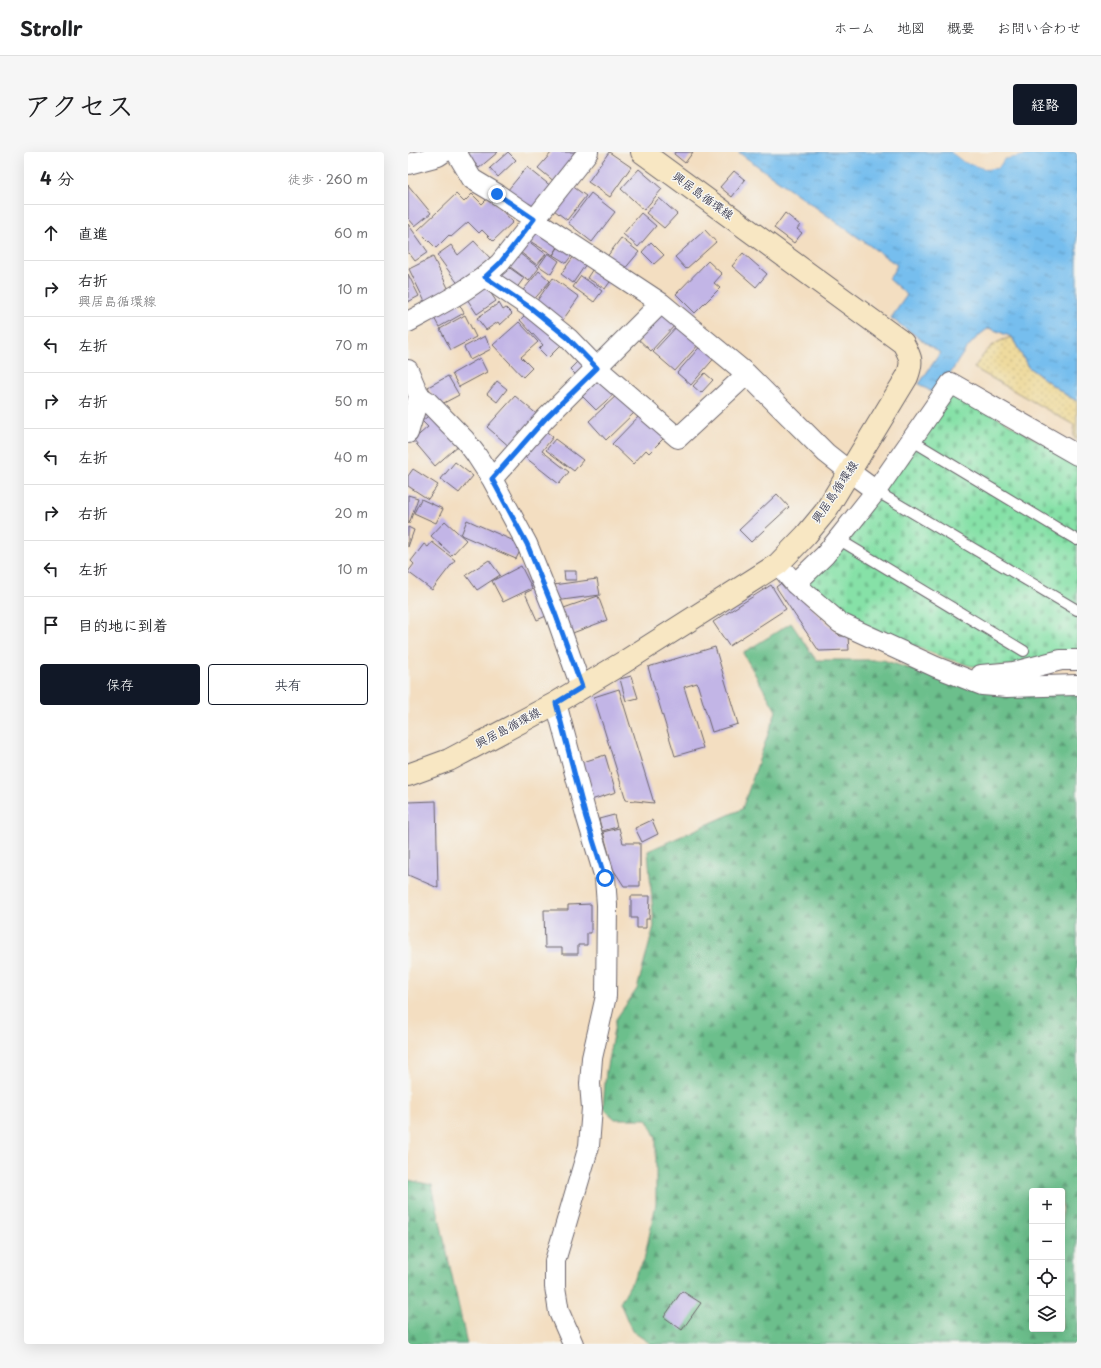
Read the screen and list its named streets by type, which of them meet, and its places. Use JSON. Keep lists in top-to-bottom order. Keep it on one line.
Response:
{"streets":{"main road":["興居島循環線"]},"page":{"header":"Strollr","nav":["ホーム","地図","概要","お問い合わせ"],"title":"アクセス","buttons":["経路",["保存","共有"]],"heading":["4 分","徒歩 · 260 m"],"list":[["直進","60 m"],["右折","興居島循環線","10 m"],["左折","70 m"],["右折","50 m"],["左折","40 m"],["右折","20 m"],["左折","10 m"],"目的地に到着"],"map_buttons":["+","−"]}}
